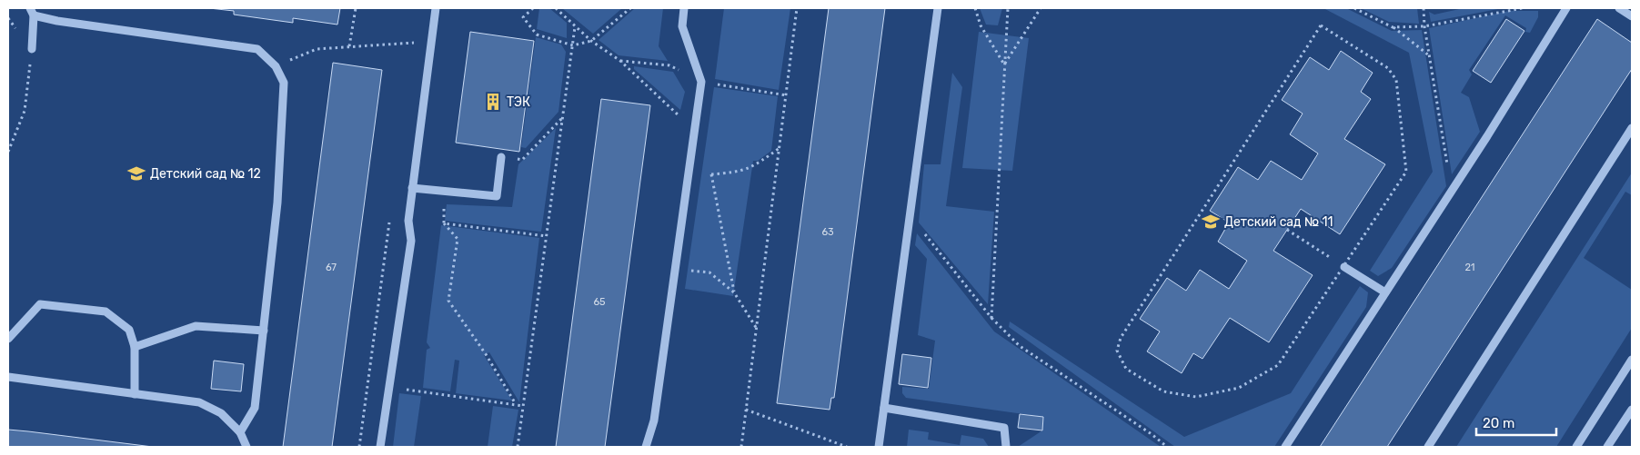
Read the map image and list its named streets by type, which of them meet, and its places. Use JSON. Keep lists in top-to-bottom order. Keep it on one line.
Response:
{"places":{"building":["ТЭК"],"school or university":["Детский сад № 12","Детский сад № 11"]},"house_numbers":["63","67","21","65"],"scale_bar":"20 m"}
